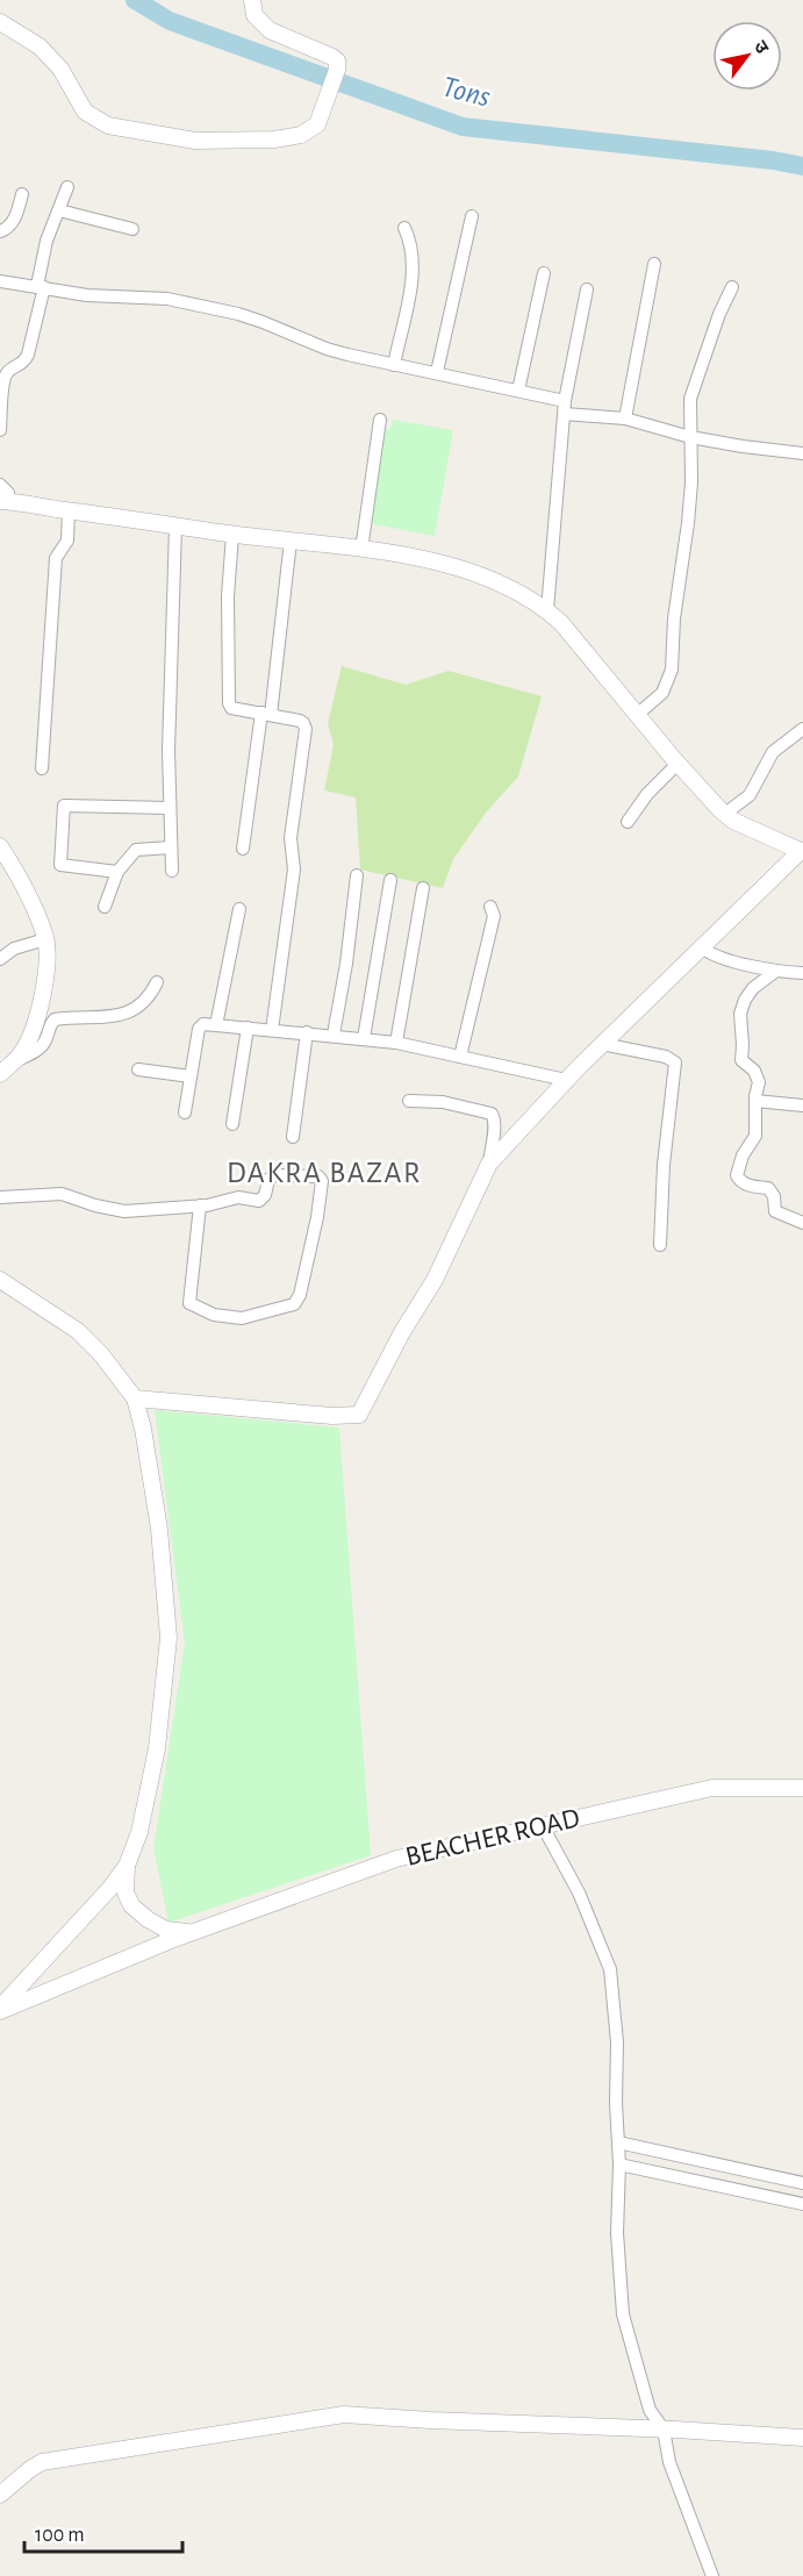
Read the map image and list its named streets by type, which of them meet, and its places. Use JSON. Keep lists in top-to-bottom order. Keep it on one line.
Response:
{"streets":{"street":["BEACHER ROAD"]},"districts":["DAKRA BAZAR"],"water":["Tons"],"scale_bar":"100 m","north":"top right"}
